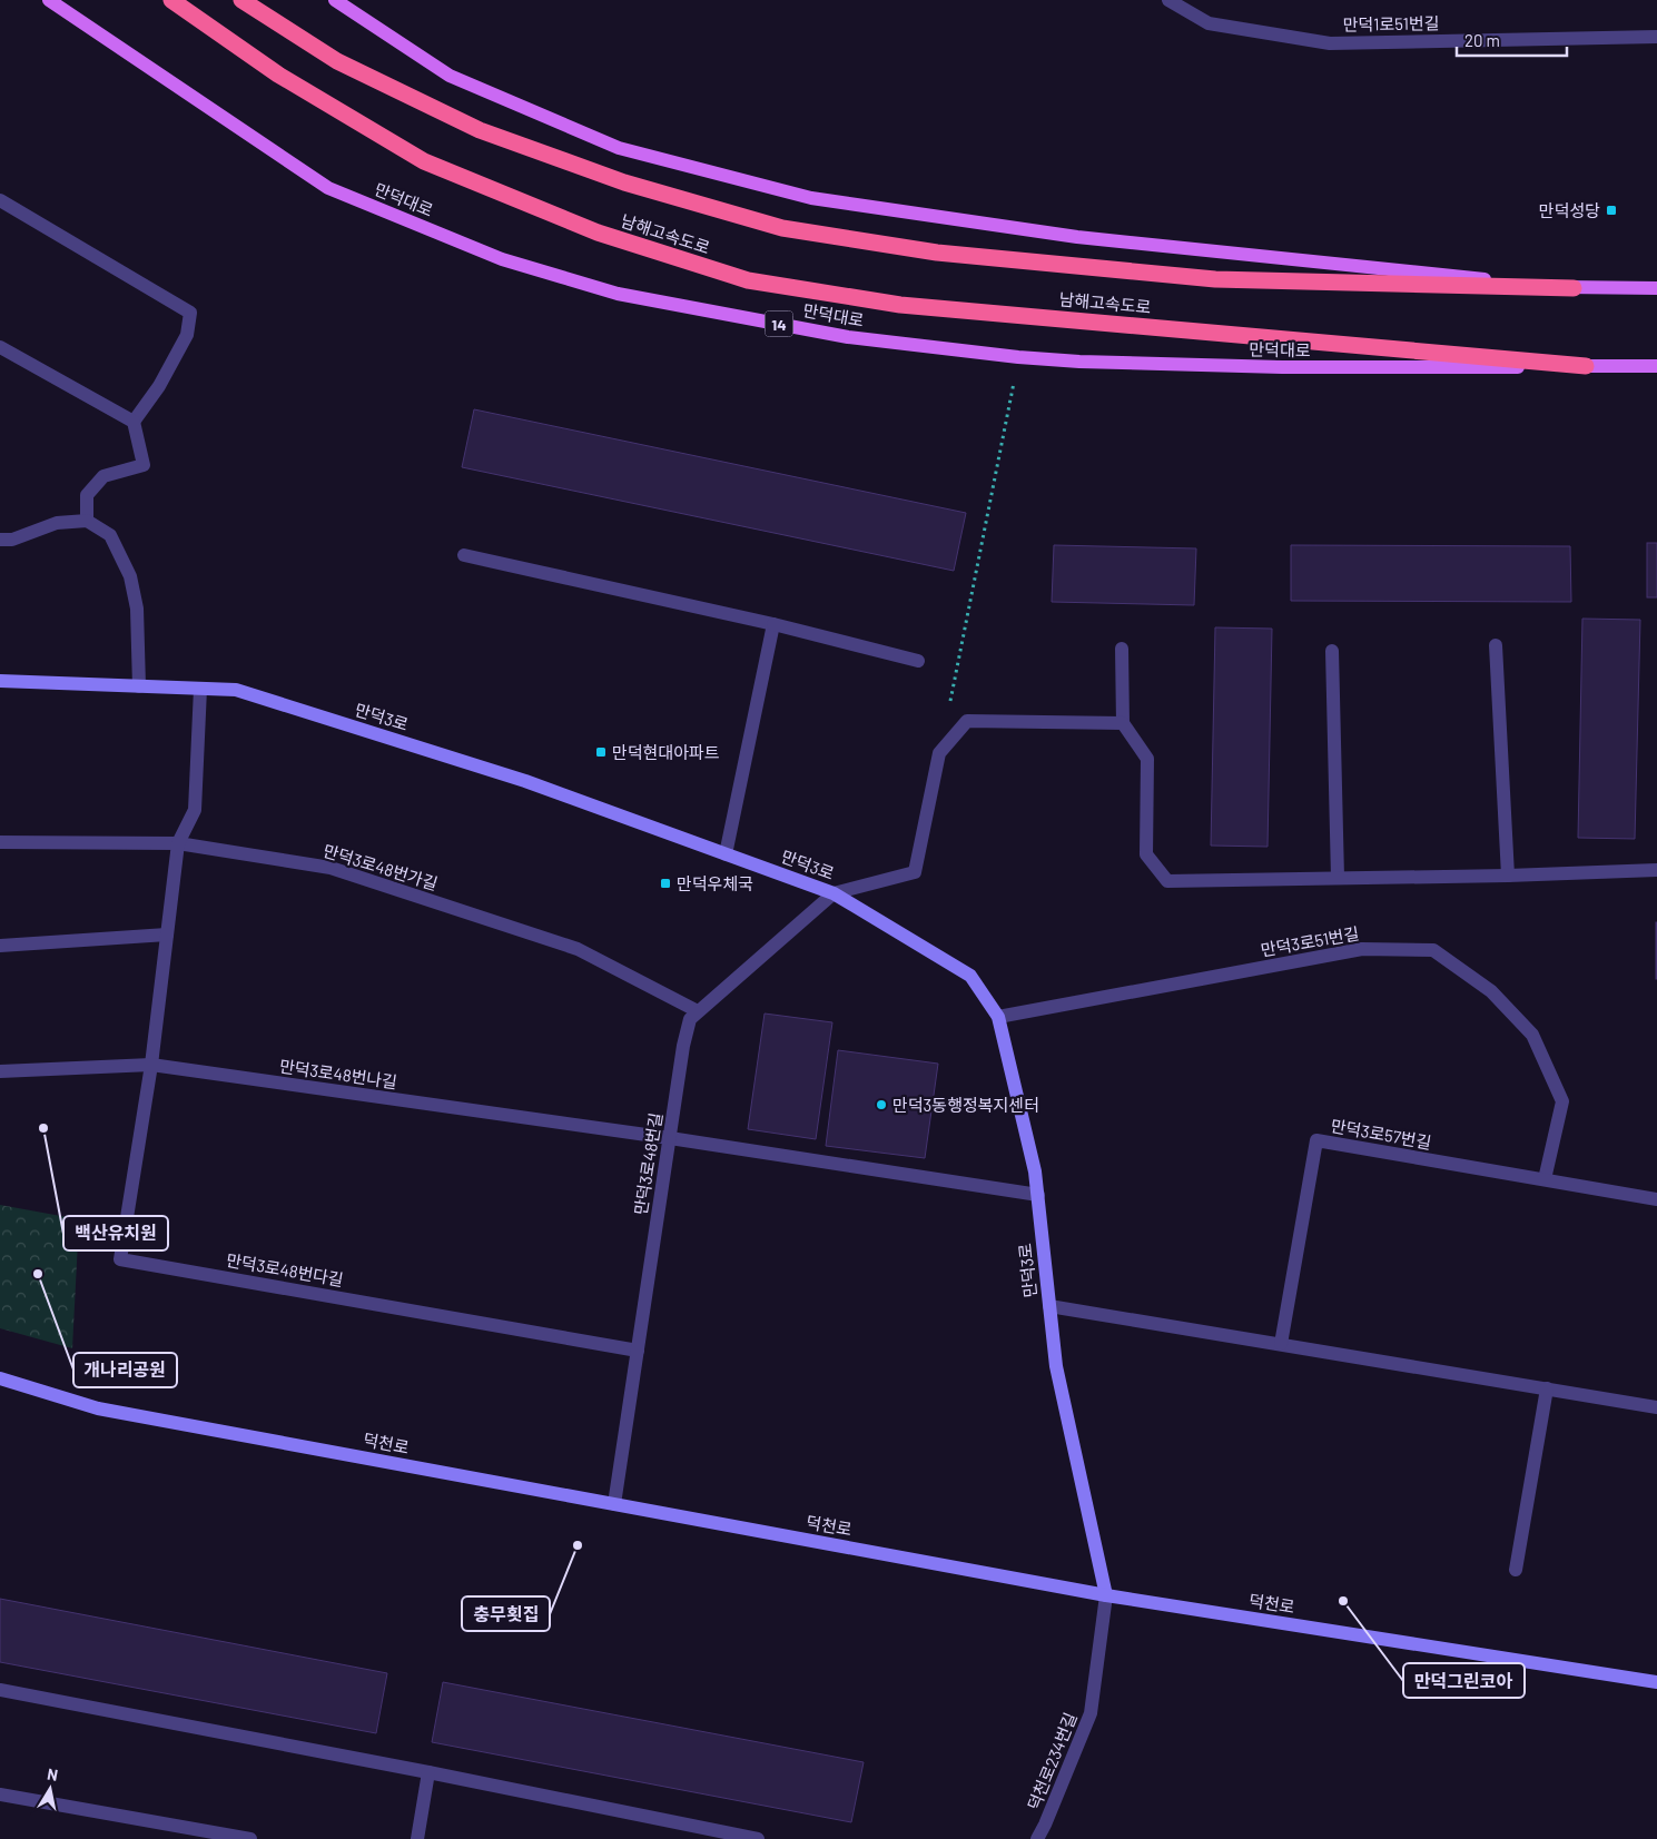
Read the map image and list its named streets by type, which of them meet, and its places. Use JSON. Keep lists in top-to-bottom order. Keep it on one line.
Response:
{"streets":{"highway":["남해고속도로"],"main road":["만덕대로","14","만덕3로","덕천로"],"street":["만덕1로51번길","만덕3로48번가길","만덕3로51번길","만덕3로48번나길","만덕3로57번길","만덕3로48번길","만덕3로48번다길","덕천로234번길"]},"crossings":[["만덕대로","남해고속도로"],["만덕3로","만덕3로51번길"],["만덕3로","만덕3로48번나길"],["만덕3로","만덕3로48번길"],["만덕3로","덕천로"],["만덕3로","덕천로234번길"],["만덕3로48번가길","만덕3로48번길"],["만덕3로51번길","만덕3로57번길"],["만덕3로48번나길","만덕3로48번길"],["만덕3로48번나길","만덕3로48번다길"],["만덕3로48번길","만덕3로48번다길"],["만덕3로48번길","덕천로"],["덕천로","덕천로234번길"]],"places":{"transit":["만덕성당","만덕현대아파트","만덕우체국"],"other":["만덕3동행정복지센터","백산유치원","개나리공원","충무횟집","만덕그린코아"]},"scale_bar":"20 m","north":"top"}
